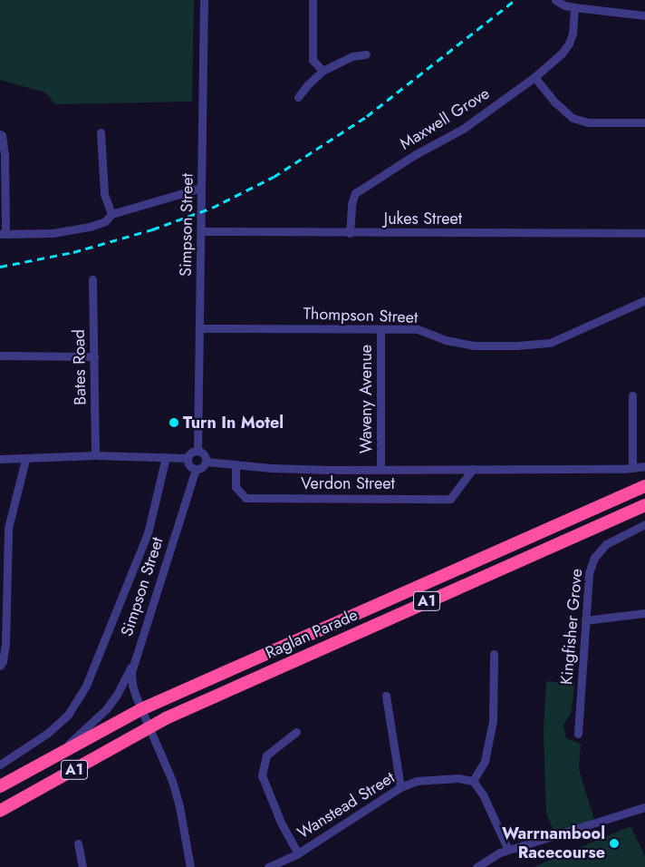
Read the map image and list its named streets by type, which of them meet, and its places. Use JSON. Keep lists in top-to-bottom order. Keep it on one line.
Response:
{"streets":{"highway":["A1","Raglan Parade"],"street":["Maxwell Grove","Jukes Street","Simpson Street","Thompson Street","Bates Road","Waveny Avenue","Verdon Street","Kingfisher Grove","Wanstead Street"]},"crossings":[["Maxwell Grove","Jukes Street"],["Jukes Street","Simpson Street"],["Simpson Street","Thompson Street"],["Simpson Street","Verdon Street"],["Simpson Street","Raglan Parade"],["Thompson Street","Waveny Avenue"],["Waveny Avenue","Verdon Street"]],"places":["Turn In Motel","Warrnambool Racecourse"]}
